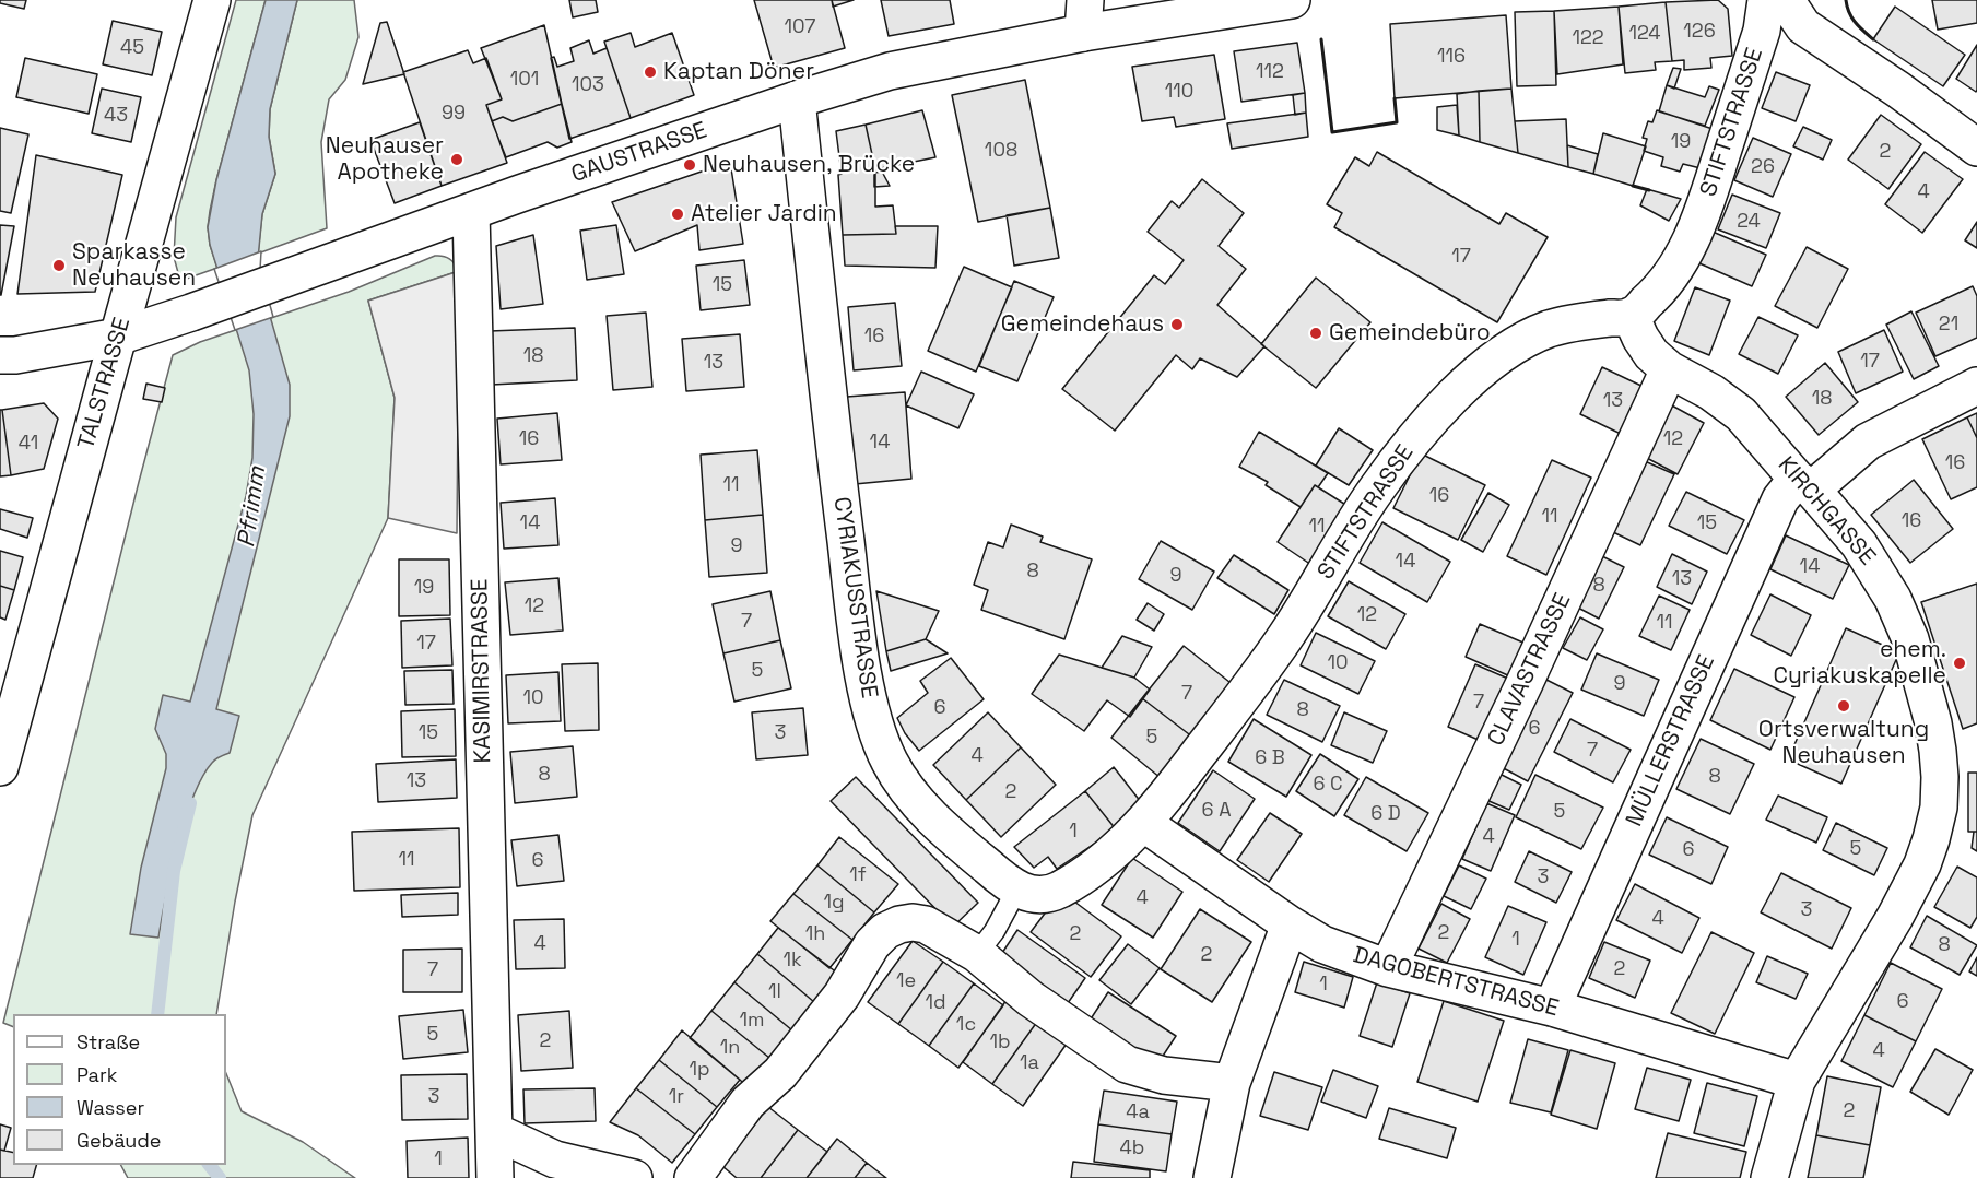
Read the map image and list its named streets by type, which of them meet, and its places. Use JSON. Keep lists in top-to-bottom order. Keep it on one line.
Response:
{"streets":{"street":["STIFTSTRASSE","GAUSTRASSE","TALSTRASSE","KIRCHGASSE","CYRIAKUSSTRASSE","CLAVASTRASSE","KASIMIRSTRASSE","MÜLLERSTRASSE","DAGOBERTSTRASSE"]},"crossings":[["STIFTSTRASSE","KIRCHGASSE"],["STIFTSTRASSE","DAGOBERTSTRASSE"],["GAUSTRASSE","TALSTRASSE"],["GAUSTRASSE","CYRIAKUSSTRASSE"],["GAUSTRASSE","KASIMIRSTRASSE"],["KIRCHGASSE","CLAVASTRASSE"],["KIRCHGASSE","MÜLLERSTRASSE"],["KIRCHGASSE","DAGOBERTSTRASSE"],["CLAVASTRASSE","DAGOBERTSTRASSE"],["MÜLLERSTRASSE","DAGOBERTSTRASSE"]],"water":["Pfrimm"],"places":["Kaptan Döner","Neuhauser Apotheke","Neuhausen, Brücke","Atelier Jardin","Sparkasse Neuhausen","Gemeindehaus","Gemeindebüro","ehem. Cyriakuskapelle","Ortsverwaltung Neuhausen"],"house_numbers":["107","126","124","122","45","116","112","101","103","110","99","43","19","108","2","26","4","24","17","15","21","16","18","17","13","18","13","16","12","14","41","16","11","16","11","16","14","15","11","9","14","14","8","9","13","8","19","12","12","7","11","17","10","5","9","7","10","7","6","8","6","15","3","5","7","4","6 B","8","8","13","6 C","2","6 A","5","6 D","1","4","5","6","11","6","1f","3","4","1g","3","4","2","1h","2","1","4","8","2","1k","2","7","1e","1","1l","6","1d","1m","1c","5","2","1b","1n","4","1a","1p","3","1r","2","4a","4b","1"],"legend":["Straße","Park","Wasser","Gebäude"]}
